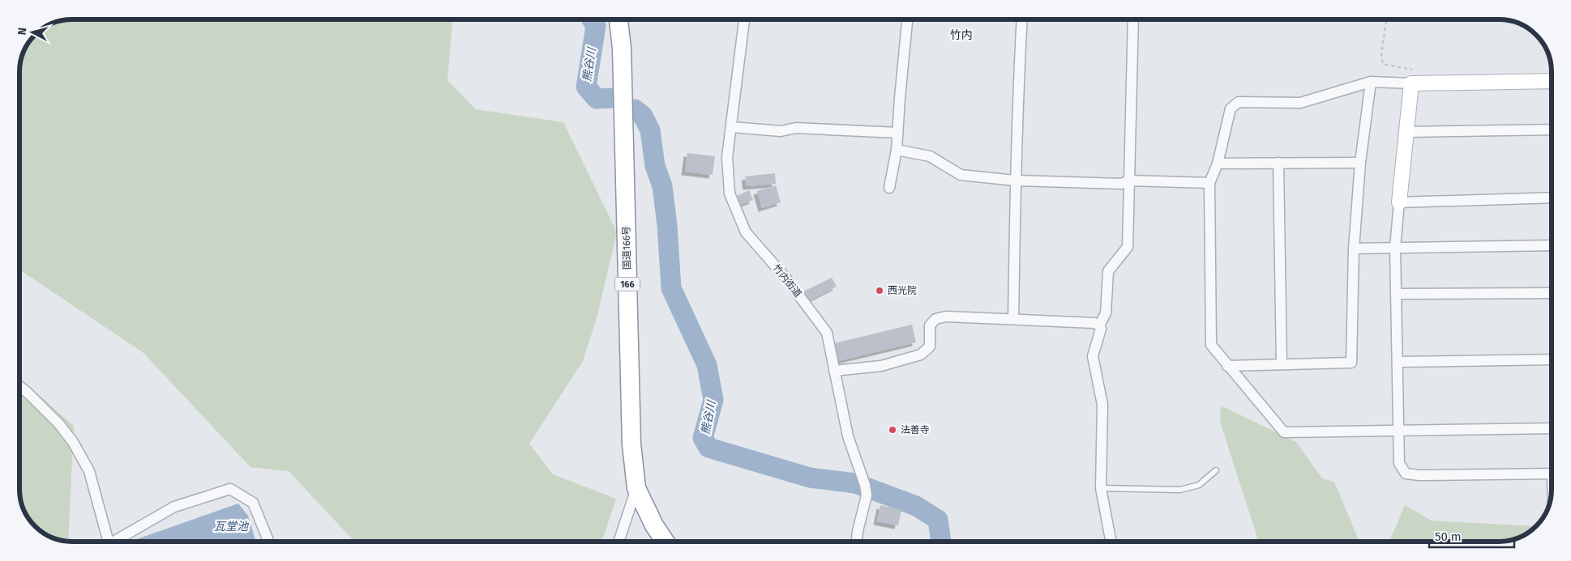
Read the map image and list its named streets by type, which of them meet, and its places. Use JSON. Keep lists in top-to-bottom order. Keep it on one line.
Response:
{"streets":{"highway":["国道166号","166"],"street":["竹内街道"]},"districts":["竹内"],"water":["熊谷川","瓦堂池"],"places":["西光院","法善寺"],"scale_bar":"50 m","north":"left"}
